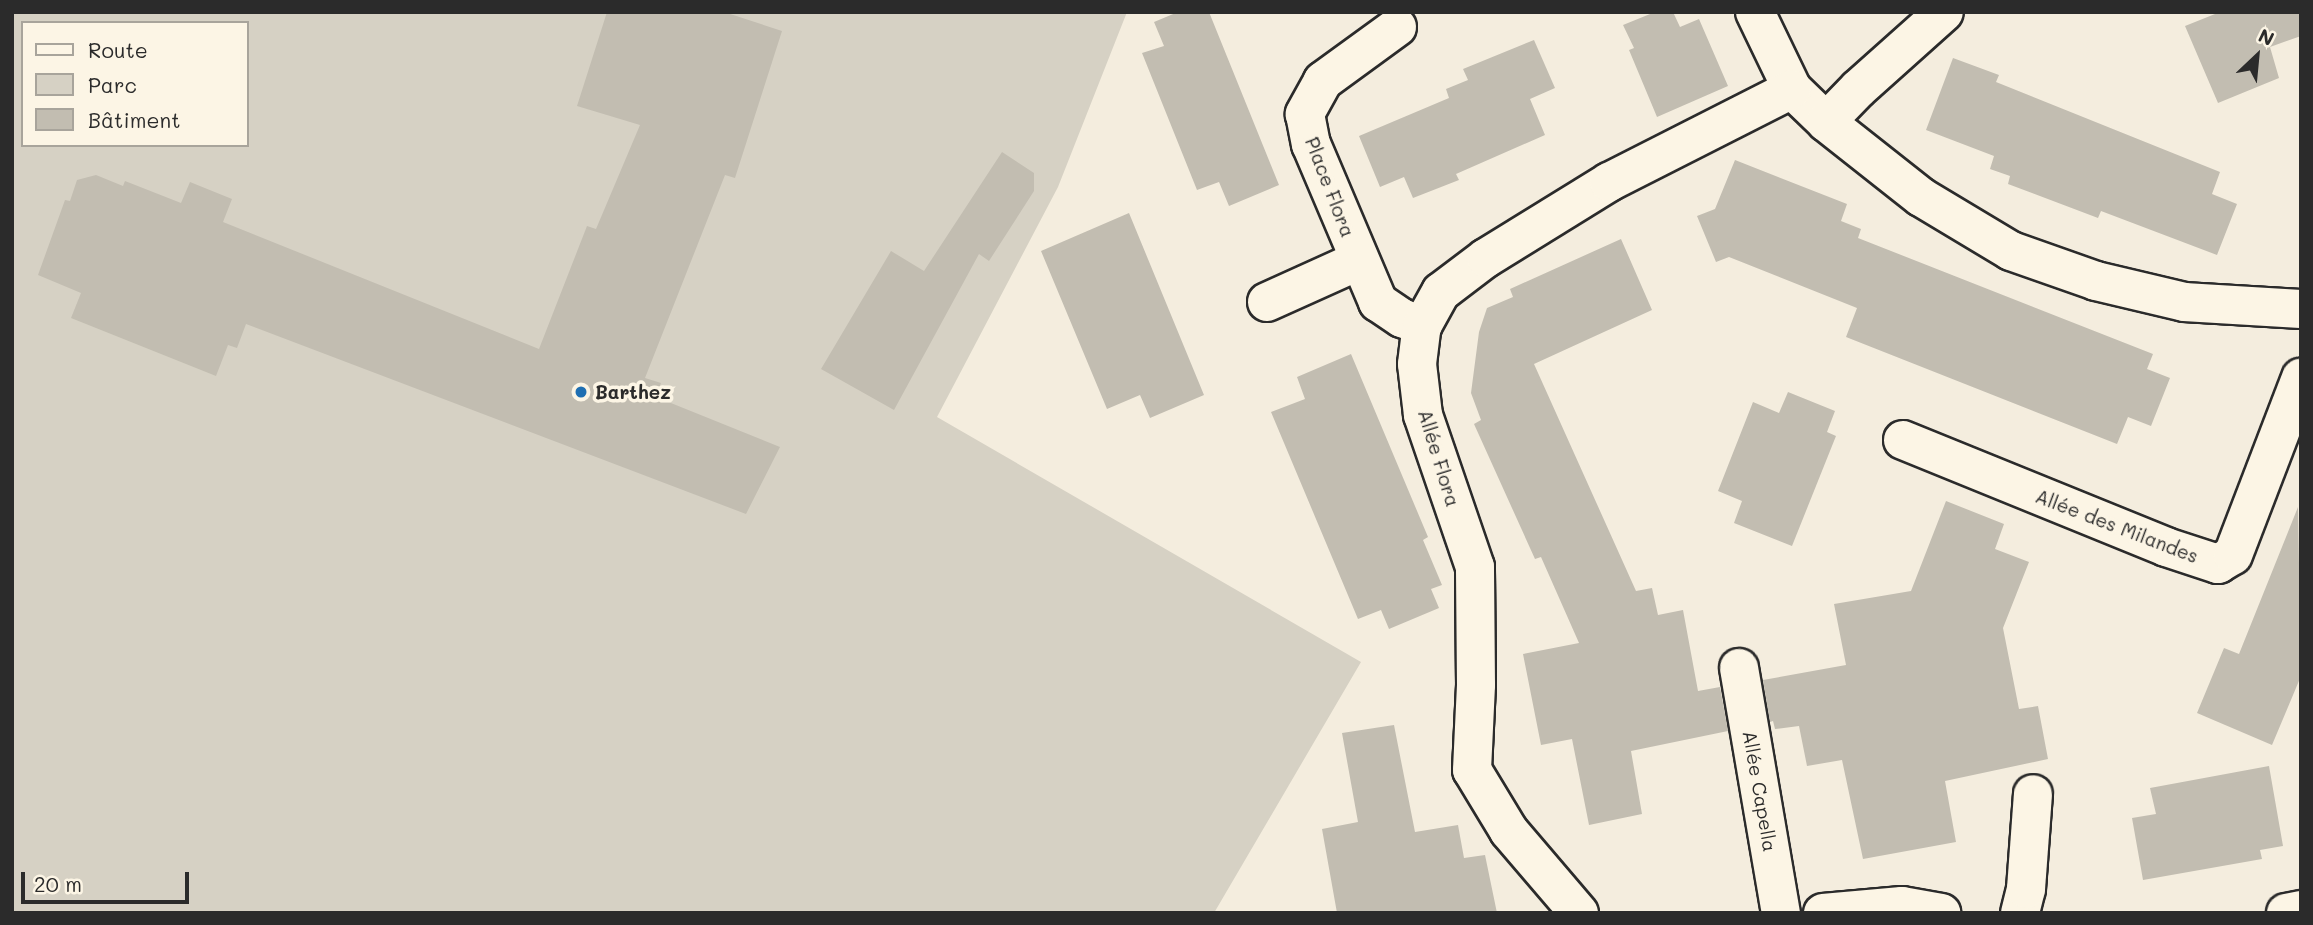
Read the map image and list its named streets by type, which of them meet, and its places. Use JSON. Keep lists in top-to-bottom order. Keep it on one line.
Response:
{"streets":{"street":["Place Flora","Allée Flora","Allée des Milandes","Allée Capella"]},"crossings":[["Place Flora","Allée Flora"]],"places":["Barthez"],"legend":["Route","Parc","Bâtiment"],"scale_bar":"20 m","north":"top right"}
